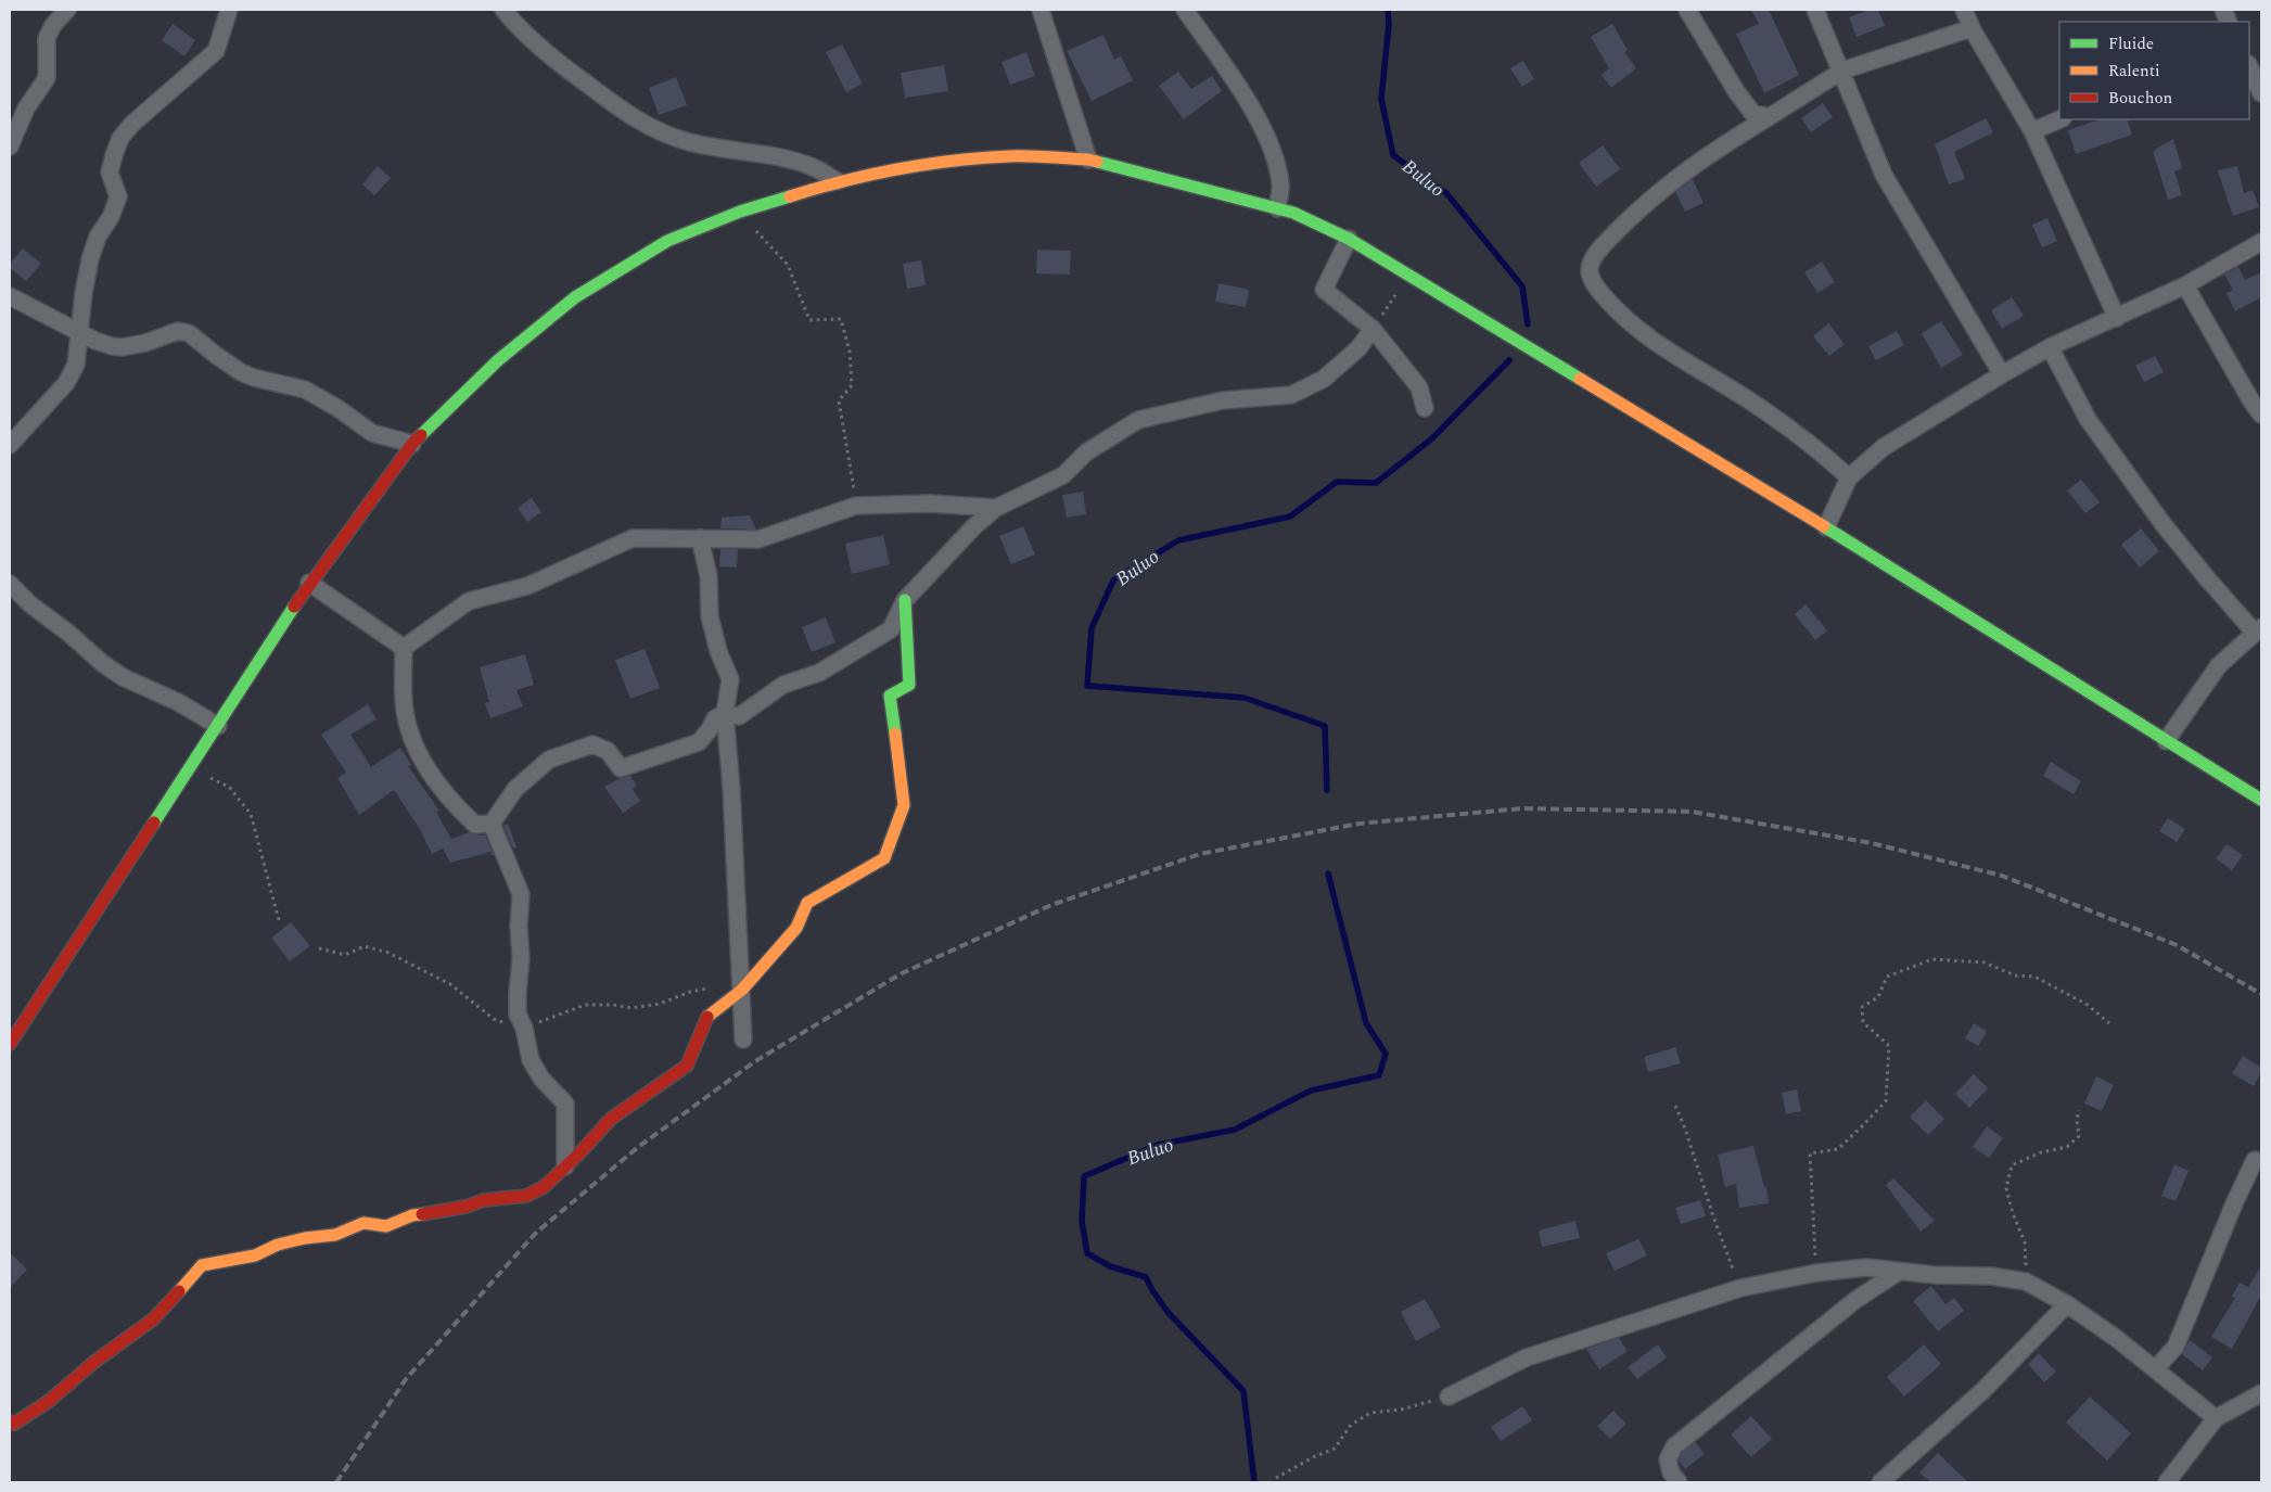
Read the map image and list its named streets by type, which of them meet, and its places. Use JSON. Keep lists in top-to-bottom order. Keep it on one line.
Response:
{"water":["Buluo"],"legend":["Fluide","Ralenti","Bouchon"]}
